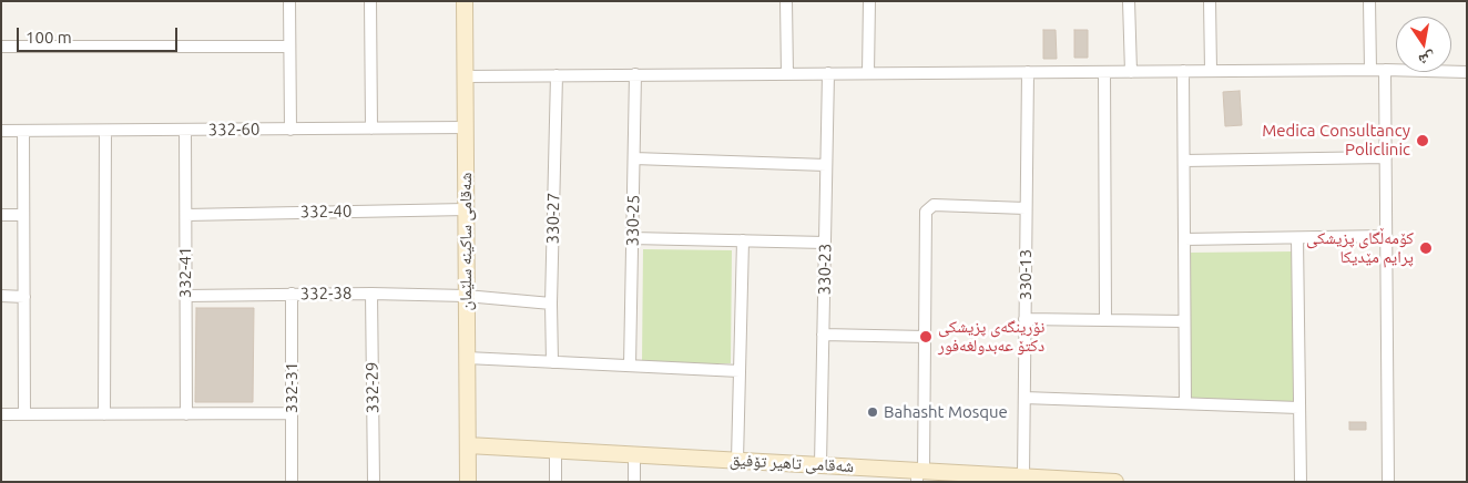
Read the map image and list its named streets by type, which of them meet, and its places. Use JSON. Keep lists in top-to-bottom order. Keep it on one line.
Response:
{"streets":{"street":["332-60","332-40","330-27","330-25","شەقامی ساکینە سلێمان","330-23","332-41","330-13","332-38","332-31","332-29","شەقامی تاهیر تۆفیق"]},"crossings":[["332-60","شەقامی ساکینە سلێمان"],["332-60","332-41"],["332-40","شەقامی ساکینە سلێمان"],["332-40","332-41"],["330-27","332-38"],["شەقامی ساکینە سلێمان","332-38"],["شەقامی ساکینە سلێمان","شەقامی تاهیر تۆفیق"],["330-23","شەقامی تاهیر تۆفیق"],["332-41","332-38"],["330-13","شەقامی تاهیر تۆفیق"],["332-38","332-31"],["332-38","332-29"]],"places":["Medica Consultancy Policlinic","کۆمەڵگای پزیشکی پرایم مێدیکا","نۆرینگەی پزیشکی دکتۆ عەبدولغەفور","Bahasht Mosque"],"scale_bar":"100 m","north":"bottom"}
